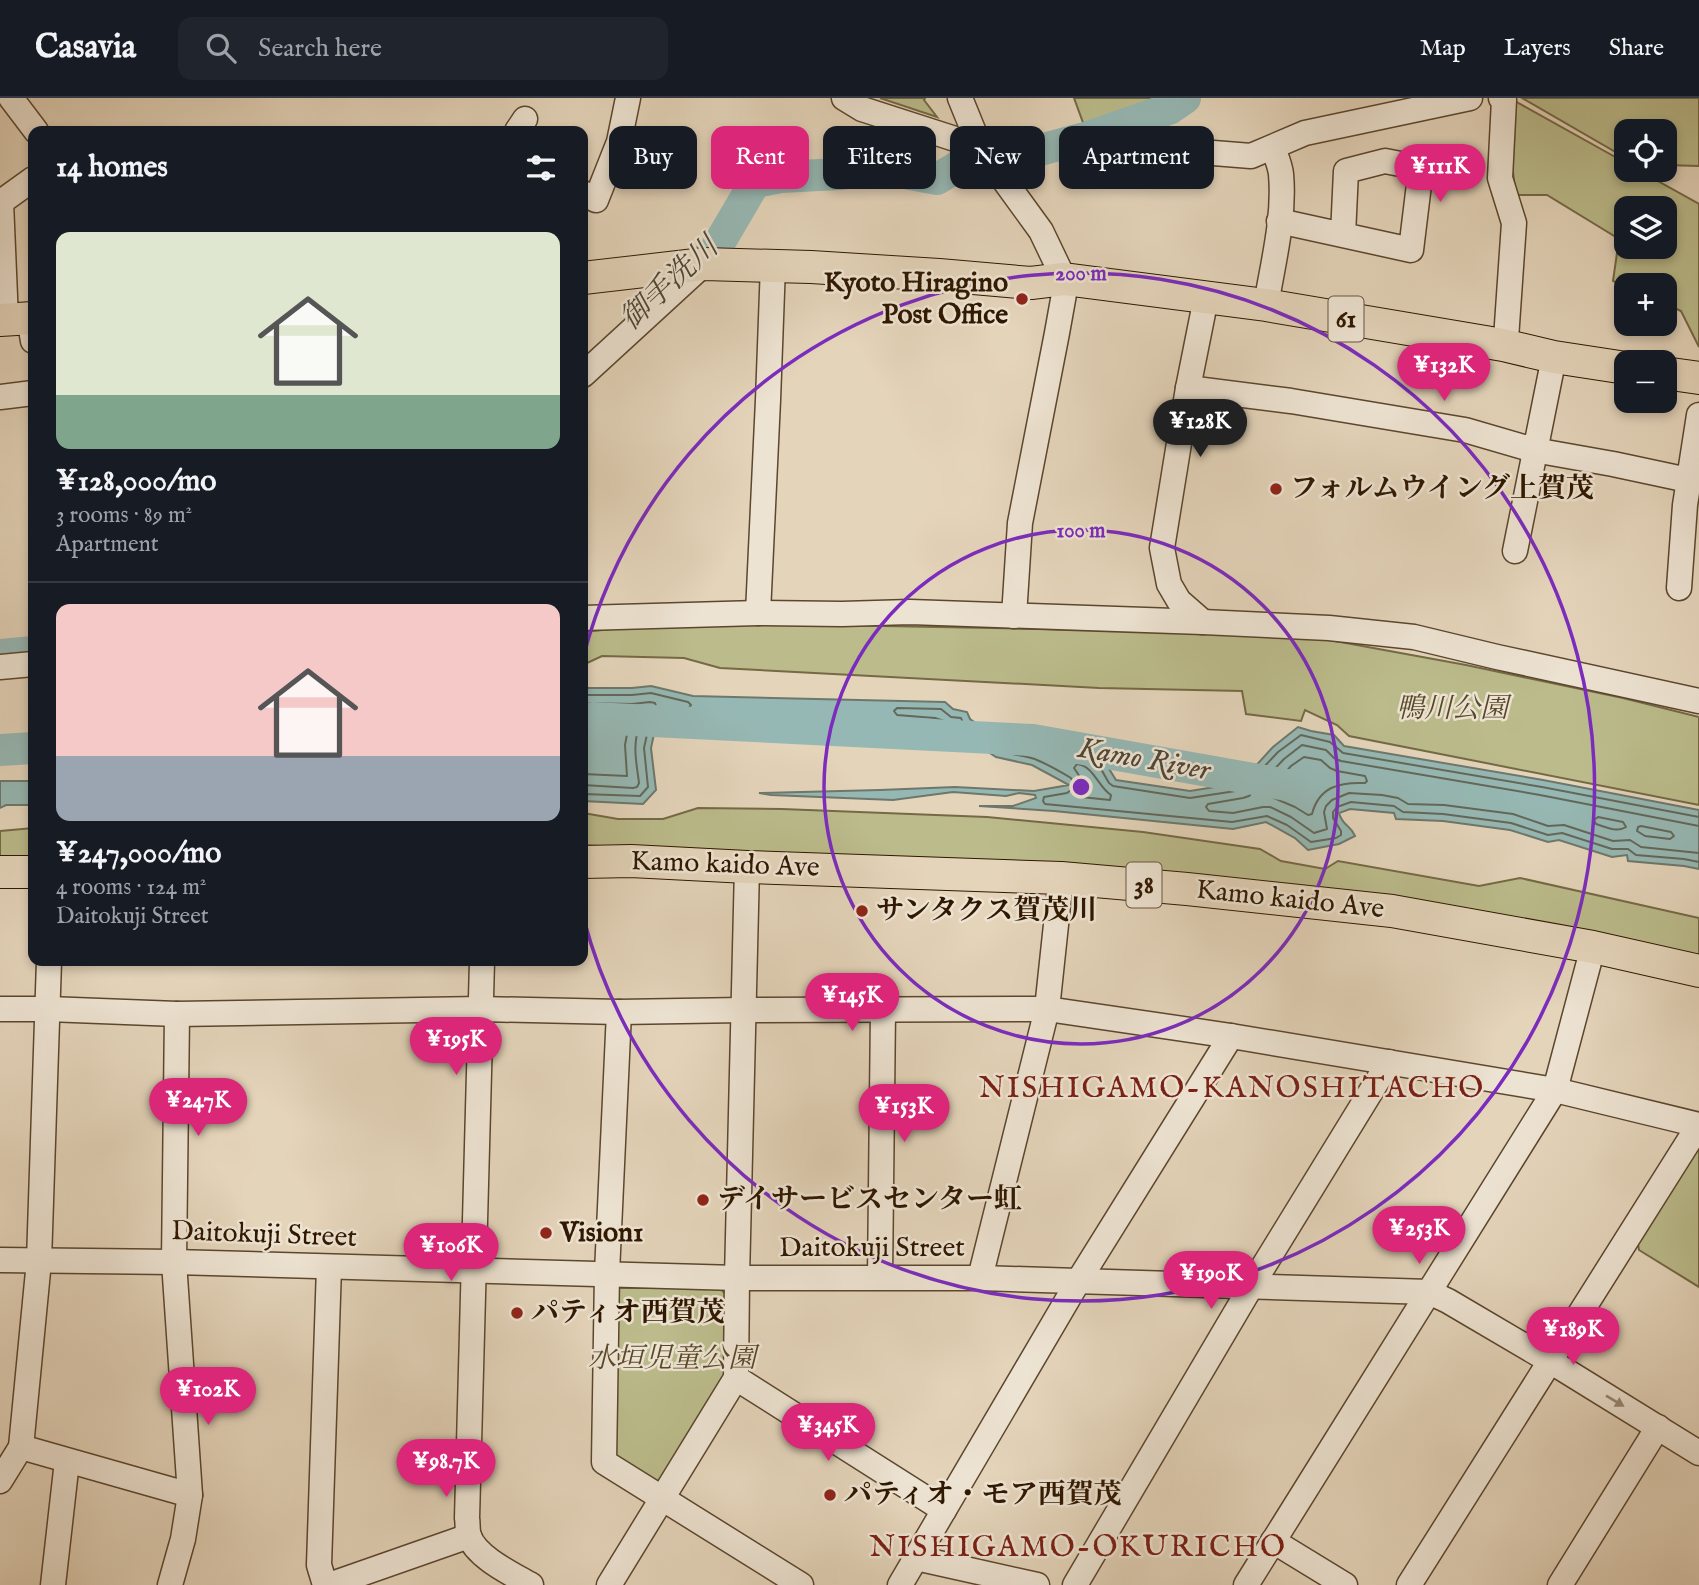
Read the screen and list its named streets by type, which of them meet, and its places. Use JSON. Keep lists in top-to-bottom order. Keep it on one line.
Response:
{"streets":{"main road":["61","Kamo kaido Ave","38"],"street":["Daitokuji Street"]},"districts":["NISHIGAMO-KANOSHITACHO","NISHIGAMO-OKURICHO"],"water":["御手洗川","Kamo River"],"parks":["鴨川公園","水垣児童公園"],"places":["Kyoto Hiragino Post Office","フォルムウイング上賀茂","サンタクス賀茂川","デイサービスセンター虹","Vision1","パティオ西賀茂","パティオ・モア西賀茂"],"page":{"header":"Casavia","search":"Search here","nav":["Map","Layers","Share"],"map_buttons":["+","−"],"chip":["Buy","Rent","Filters","New","Apartment"],"heading":"14 homes","price":["¥111K","¥132K","¥128K","¥145K","¥195K","¥247K","¥153K","¥253K","¥106K","¥190K","¥189K","¥102K","¥345K","¥98.7K"],"list":[{"name":"¥128,000/mo","note":"3 rooms · 89 m² · Apartment"},{"name":"¥247,000/mo","note":"4 rooms · 124 m² · Daitokuji Street"}]},"rings":["200 m","100 m"]}
